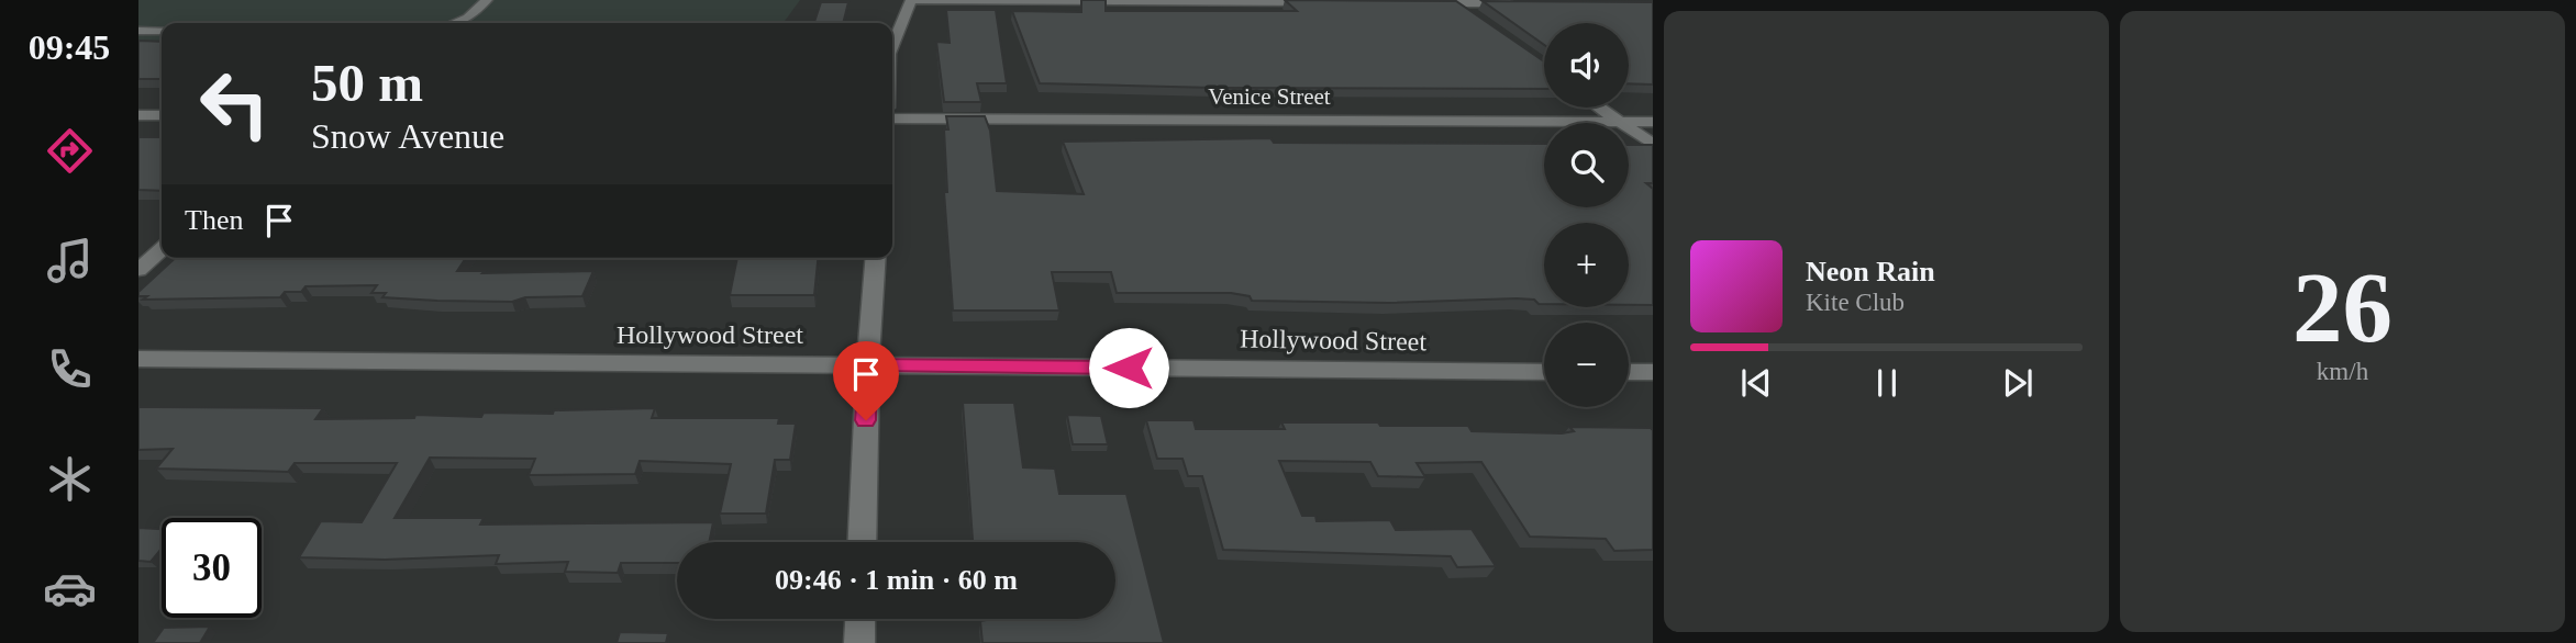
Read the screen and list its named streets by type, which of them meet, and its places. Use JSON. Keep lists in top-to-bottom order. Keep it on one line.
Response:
{"streets":{"street":["Venice Street","Hollywood Street"]},"page":{"tabs":"09:45","tile":["26","km/h"],"map_buttons":["+","−"],"turn":["50 m","Snow Avenue"],"then":"Then","song":["Neon Rain","Kite Club"],"limit":"30","trip":"09:46 · 1 min · 60 m"}}
